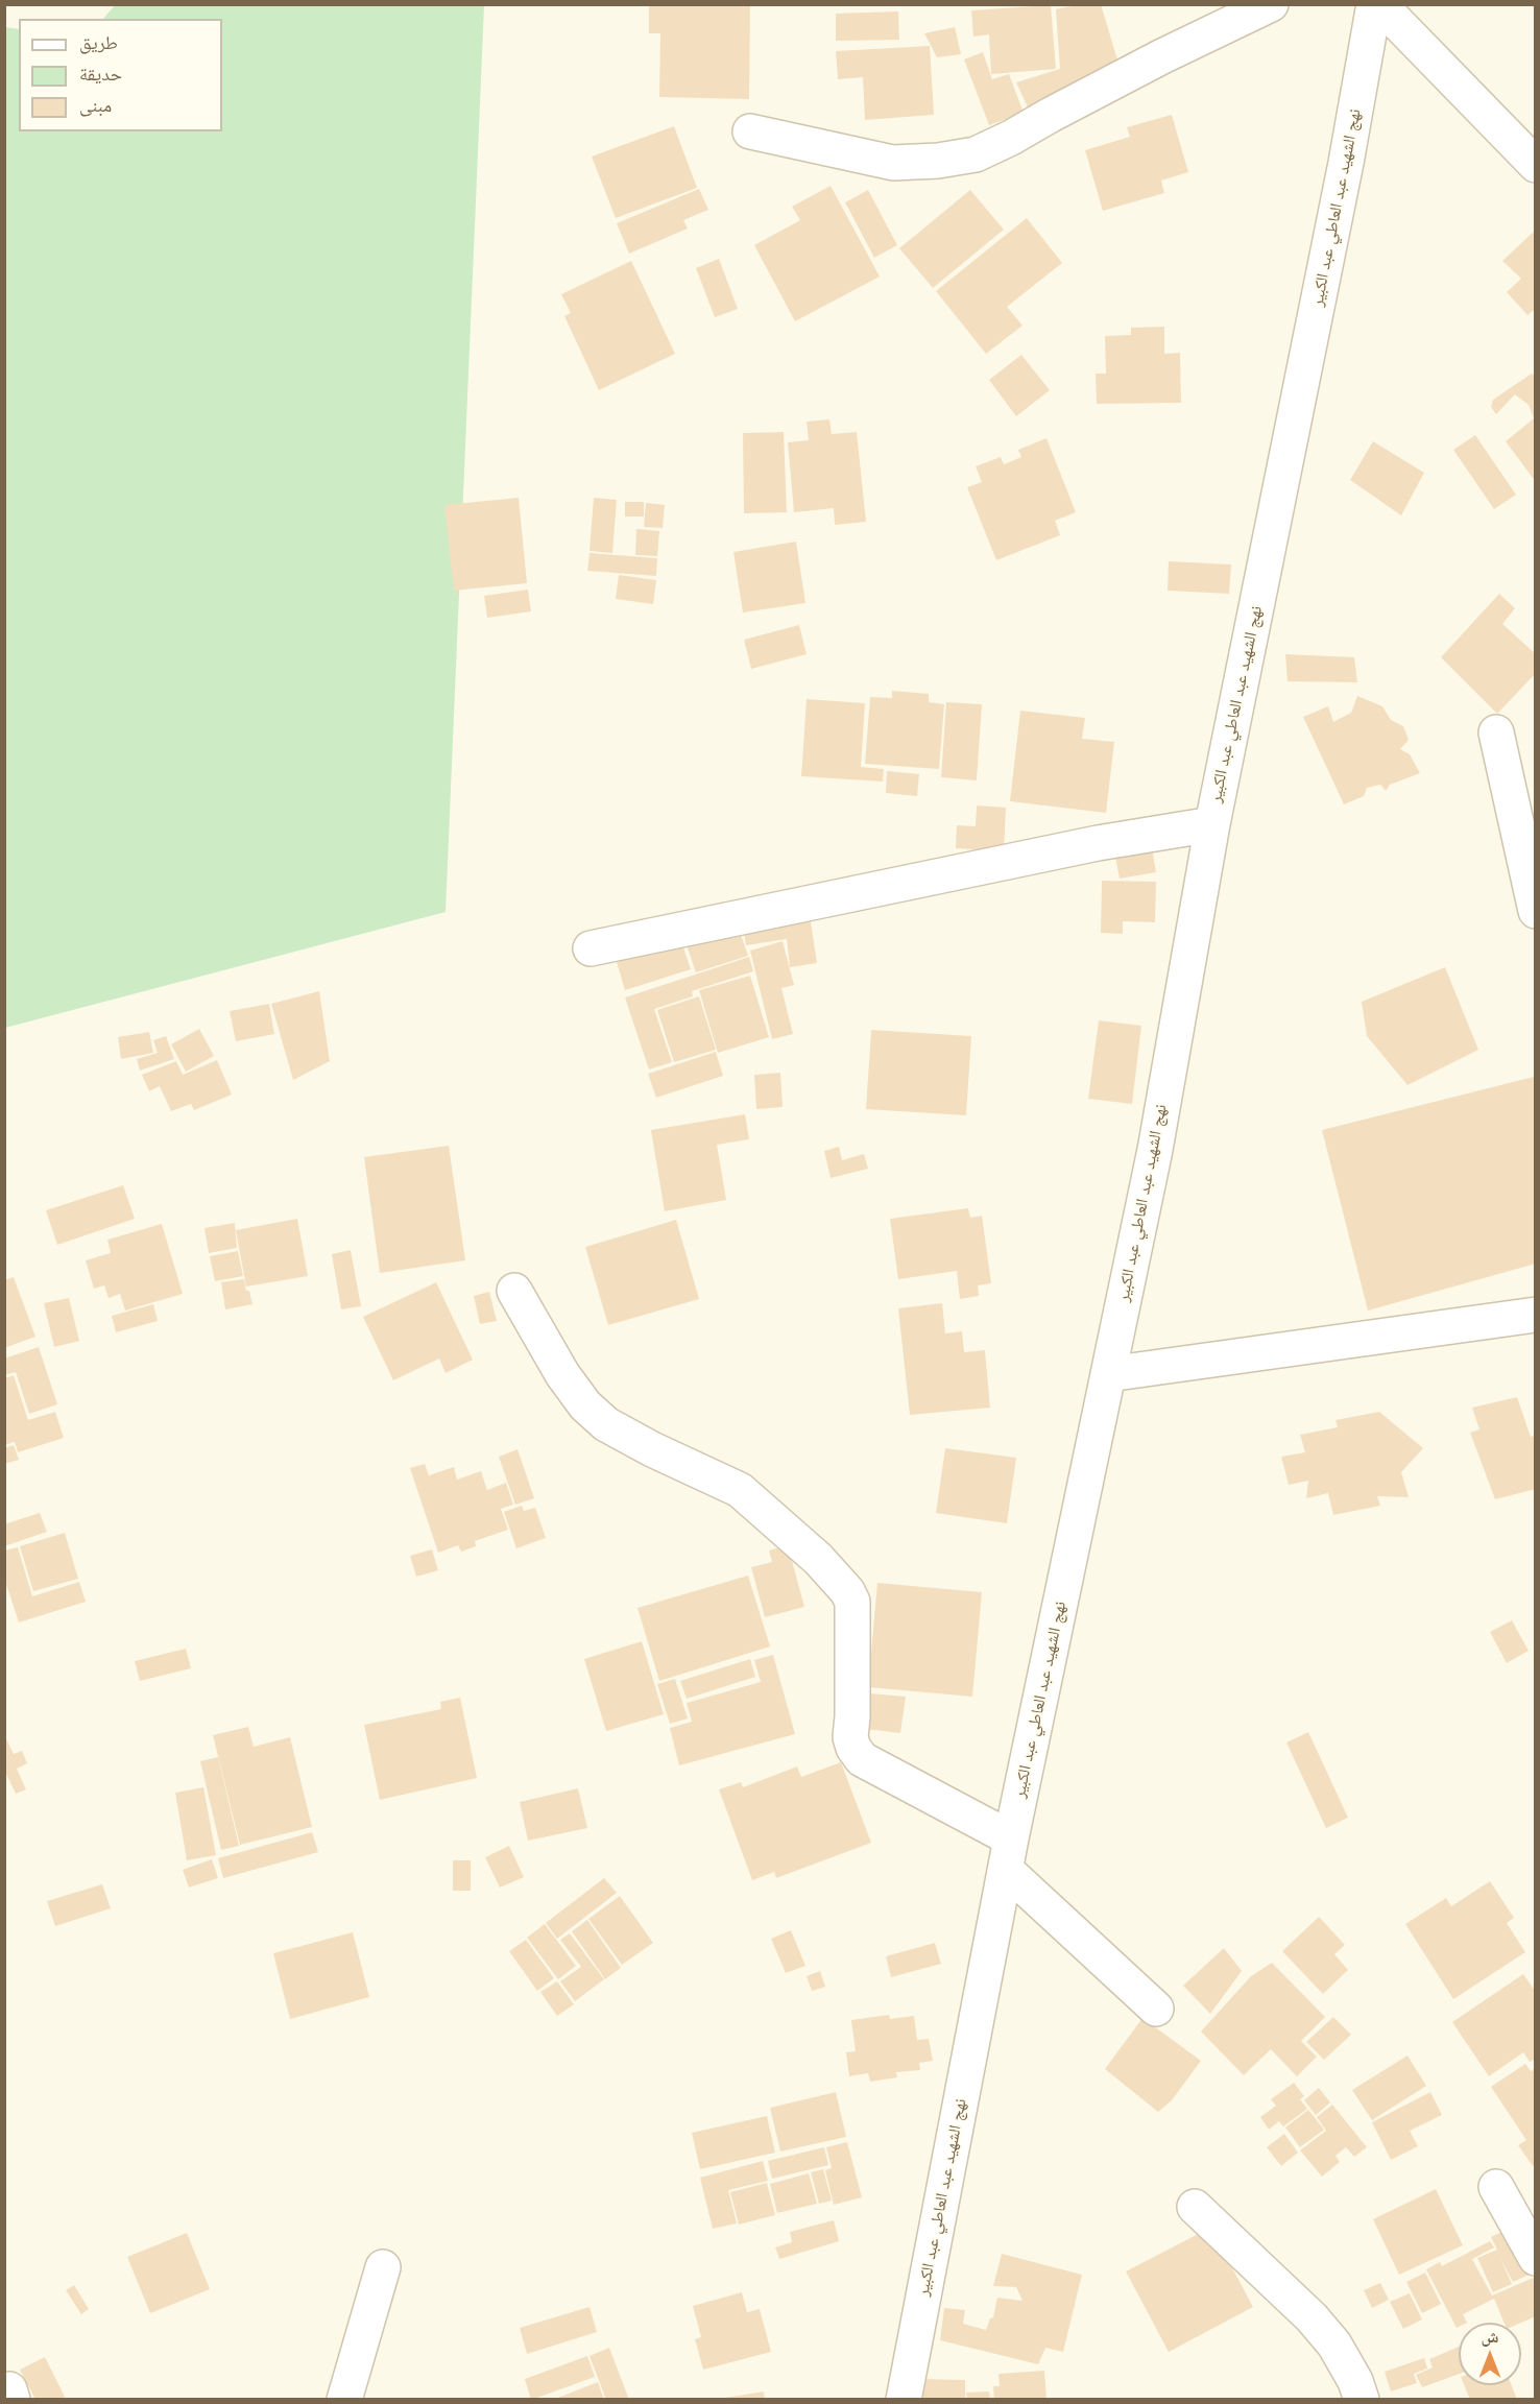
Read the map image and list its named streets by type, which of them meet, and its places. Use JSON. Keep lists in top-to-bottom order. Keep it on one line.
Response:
{"streets":{"street":["نهج الشهيد عبد العاطي عبد الكبير"]},"legend":["طريق","حديقة","مبنى"],"north":"top"}
